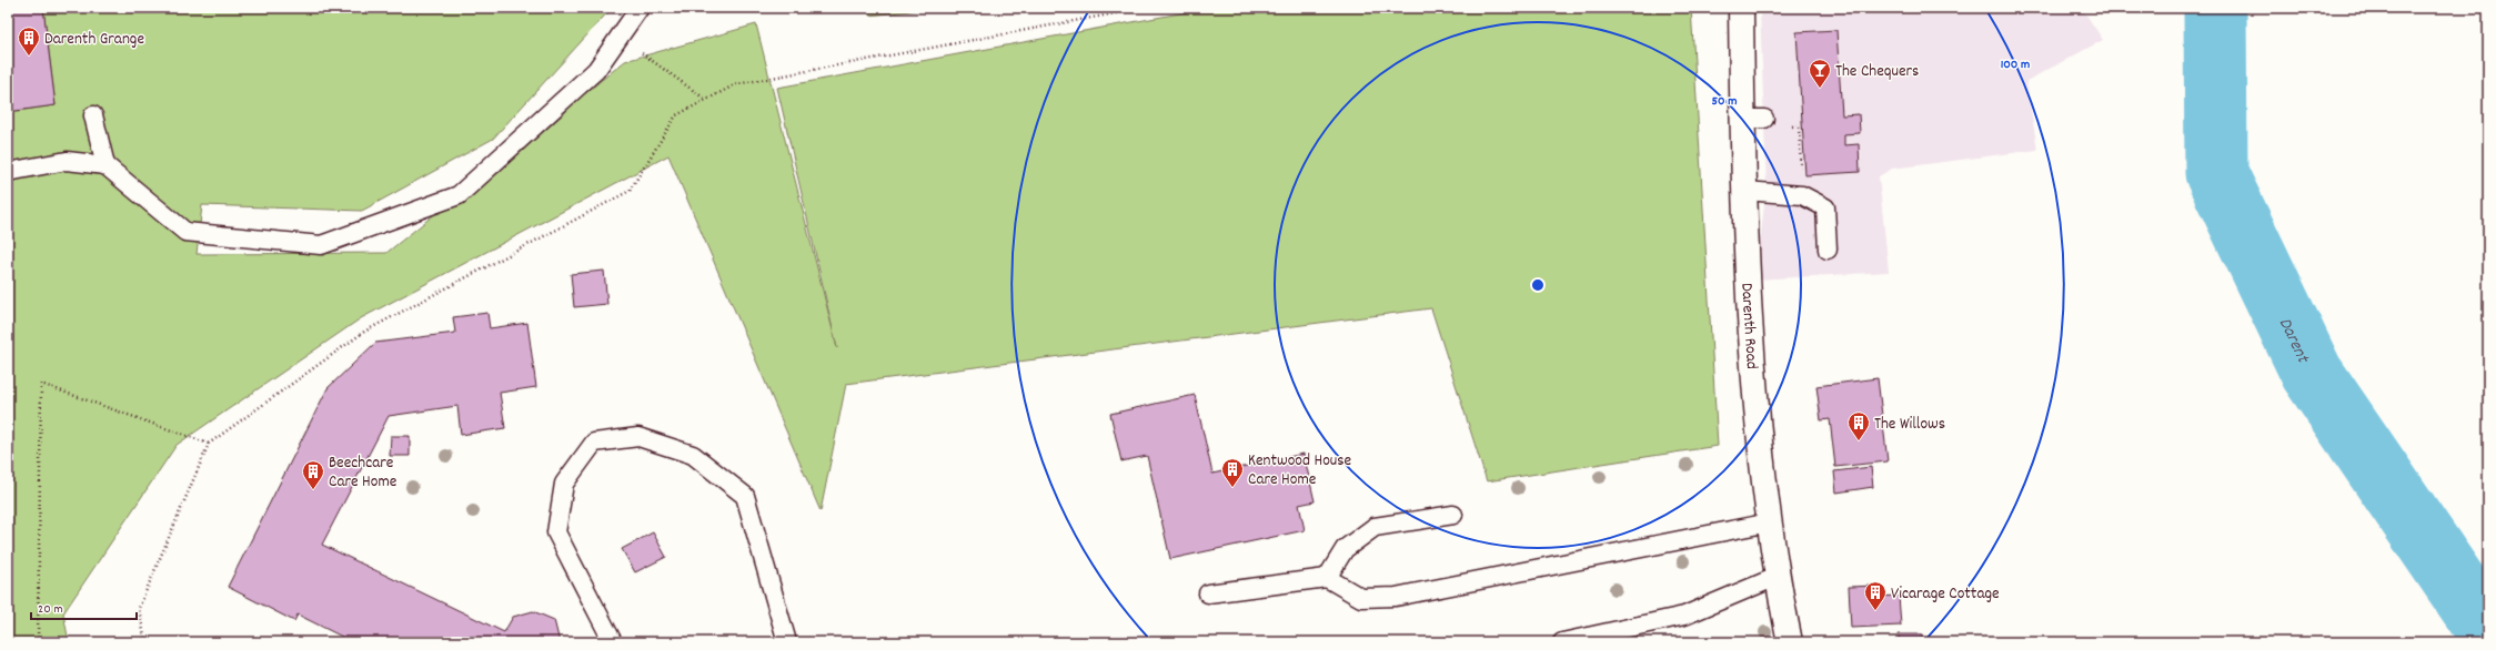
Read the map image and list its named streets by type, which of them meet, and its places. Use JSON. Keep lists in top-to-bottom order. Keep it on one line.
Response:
{"streets":{"street":["Darenth Road"]},"water":["Darent"],"places":{"building":["Darenth Grange","The Willows","Kentwood House Care Home","Beechcare Care Home","Vicarage Cottage"],"bar":["The Chequers"]},"scale_bar":"20 m","rings":["100 m","50 m"]}
